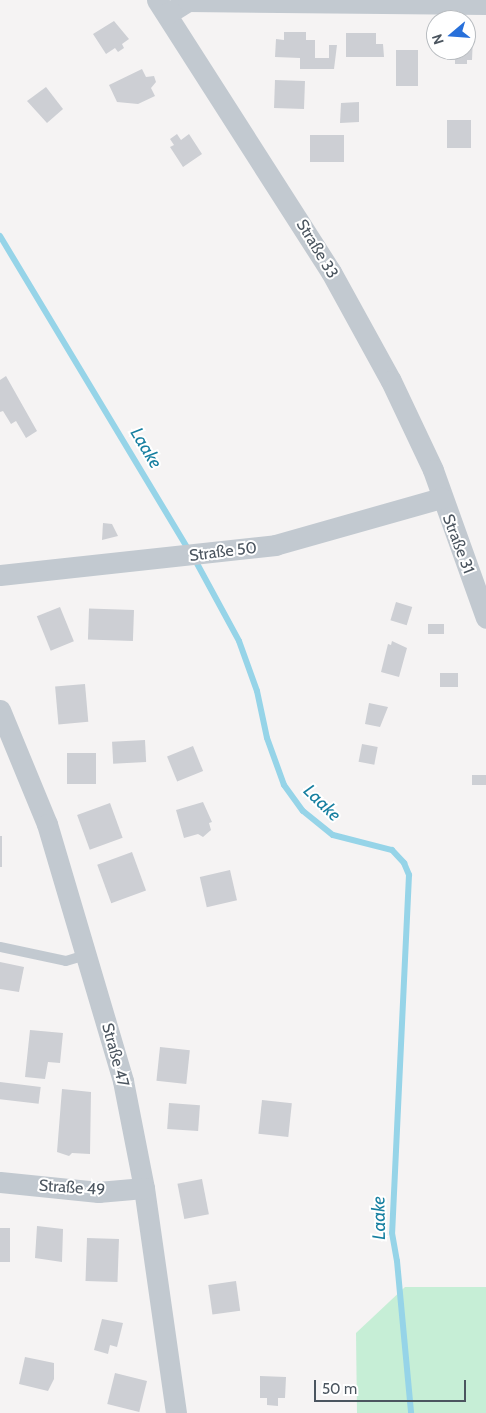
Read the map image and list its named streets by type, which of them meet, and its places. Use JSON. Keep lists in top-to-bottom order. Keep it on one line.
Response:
{"streets":{"street":["Straße 33","Straße 31","Straße 50","Straße 47","Straße 49"]},"crossings":[["Straße 33","Straße 31"],["Straße 33","Straße 50"],["Straße 31","Straße 50"],["Straße 47","Straße 49"]],"water":["Laake"],"scale_bar":"50 m","north":"left"}
